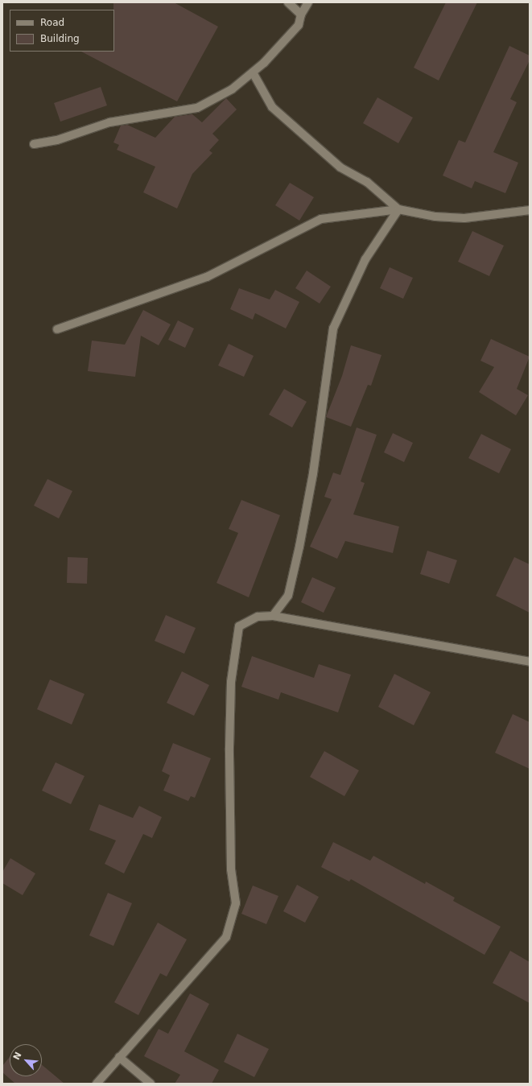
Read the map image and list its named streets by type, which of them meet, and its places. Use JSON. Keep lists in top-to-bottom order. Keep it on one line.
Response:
{"legend":["Road","Building"],"north":"top left"}
